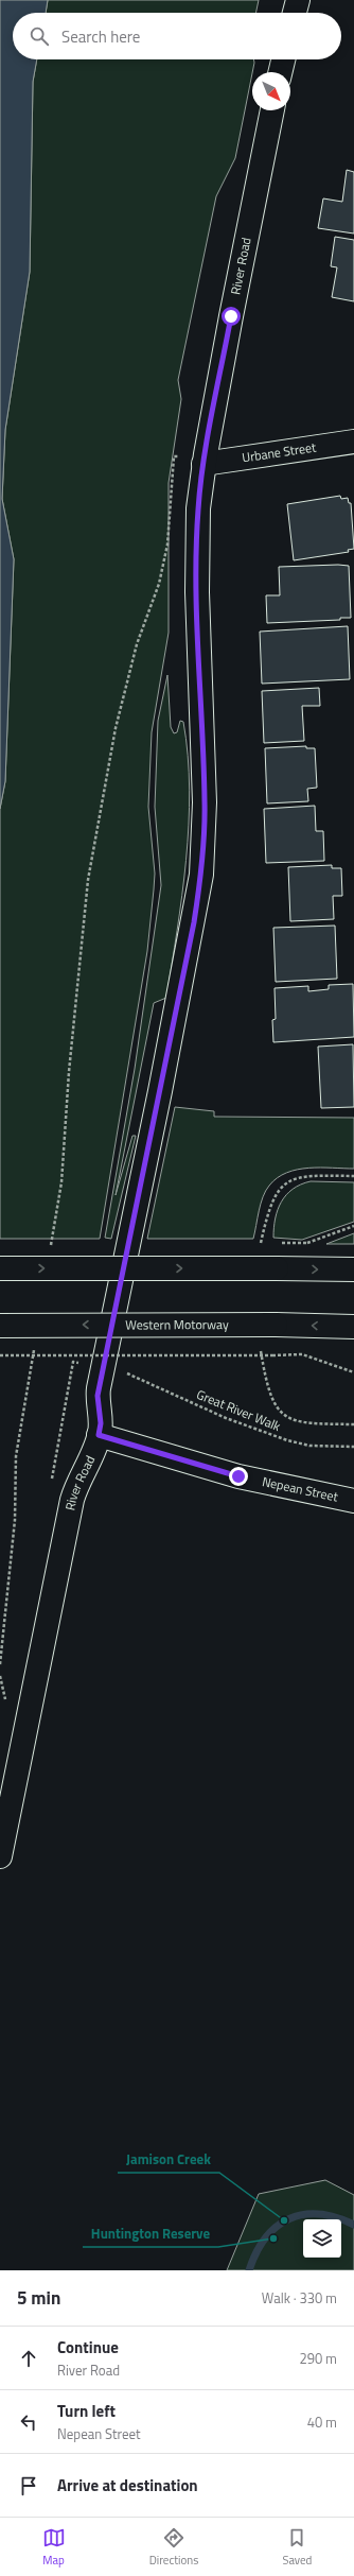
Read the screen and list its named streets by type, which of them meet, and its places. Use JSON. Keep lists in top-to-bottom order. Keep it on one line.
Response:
{"streets":{"main road":["River Road","Urbane Street","Western Motorway","Nepean Street"],"path":["Great River Walk"]},"crossings":[["River Road","Urbane Street"],["River Road","Nepean Street"]],"places":["Jamison Creek","Huntington Reserve"],"north":"bottom right","page":{"search":"Search here","heading":["5 min","Walk · 330 m"],"list":[["Continue","River Road","290 m"],["Turn left","Nepean Street","40 m"],"Arrive at destination"],"nav":["Map","Directions","Saved"]}}
